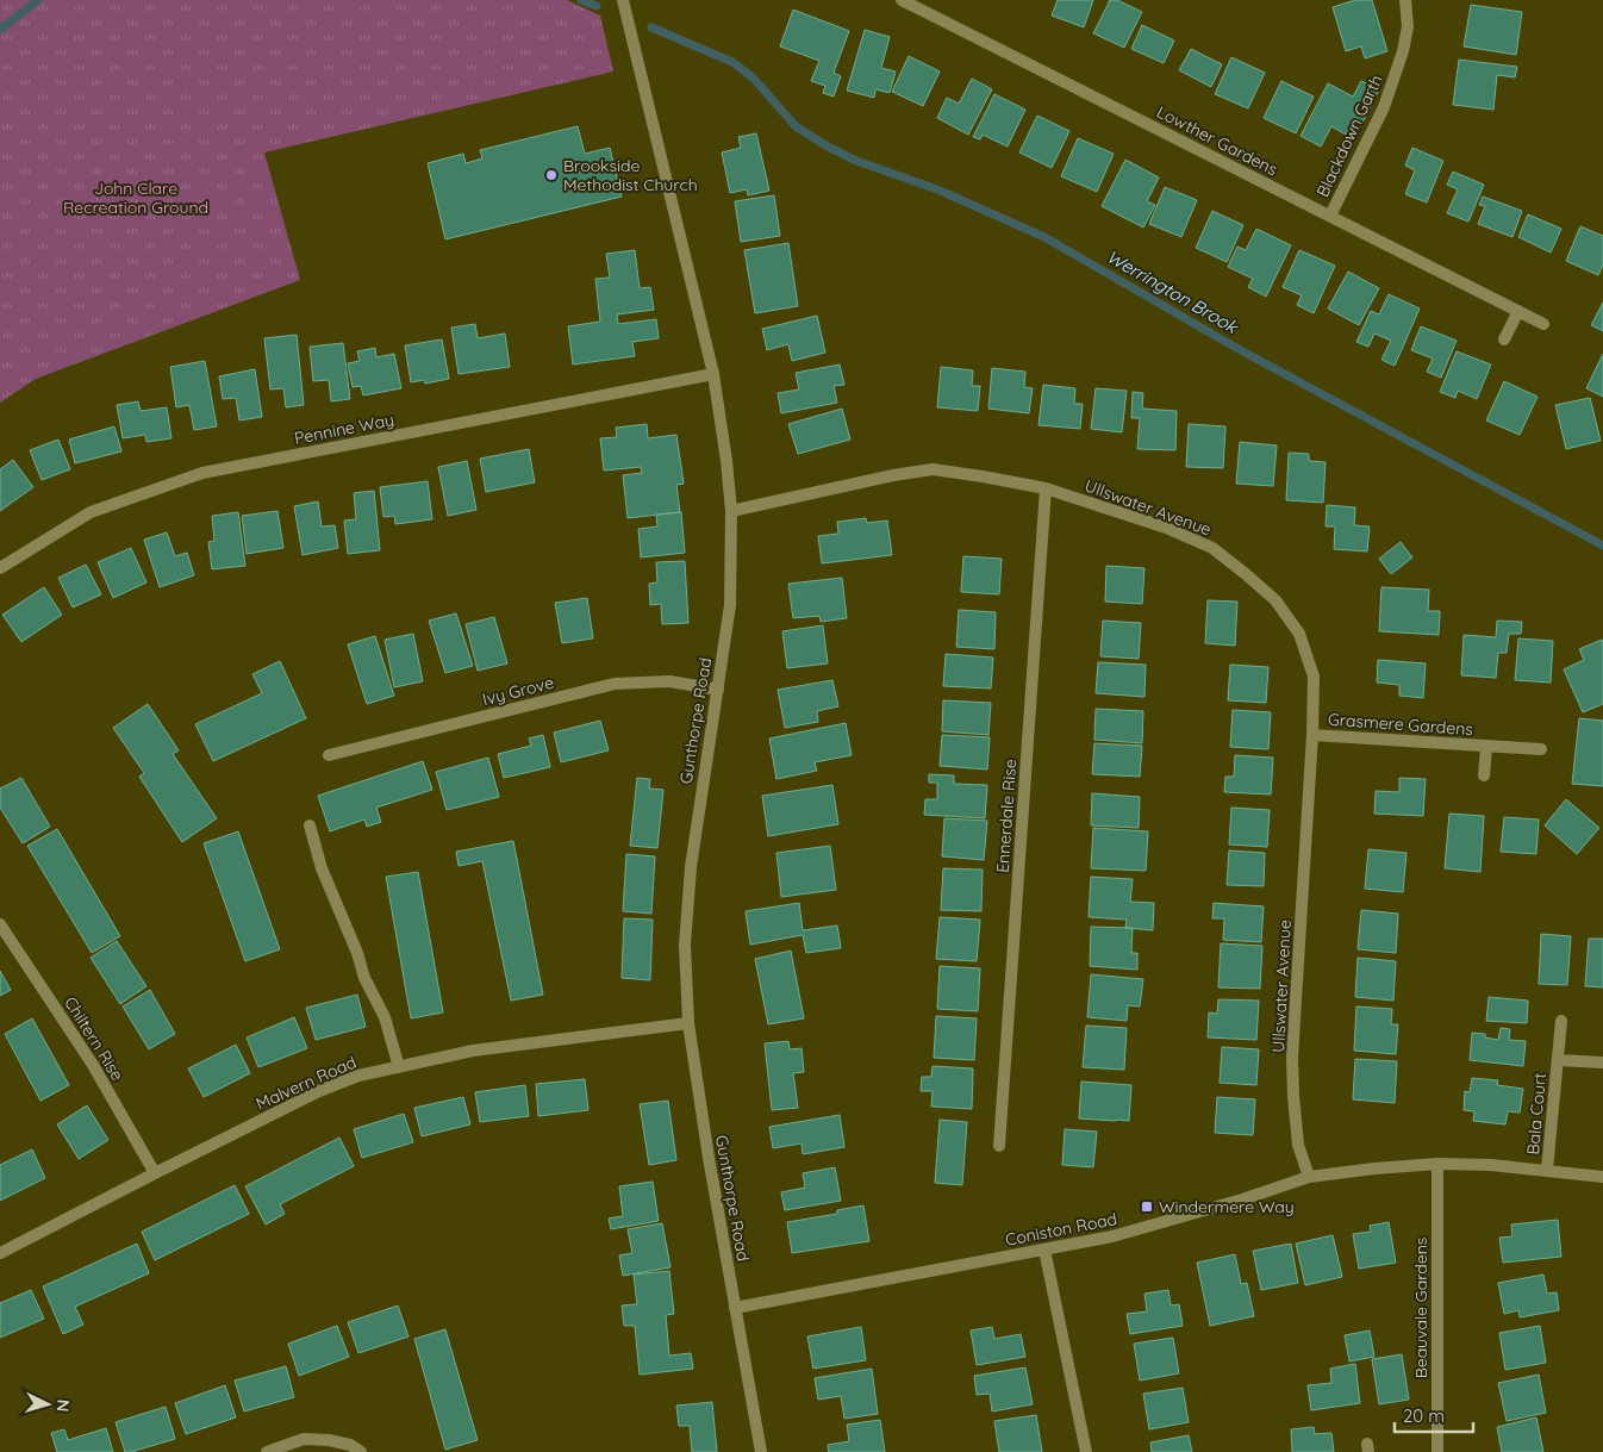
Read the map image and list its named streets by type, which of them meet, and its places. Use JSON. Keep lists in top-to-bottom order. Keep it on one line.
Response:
{"streets":{"street":["Blackdown Garth","Lowther Gardens","Pennine Way","Ullswater Avenue","Ivy Grove","Gunthorpe Road","Grasmere Gardens","Ennerdale Rise","Chiltern Rise","Malvern Road","Bala Court","Coniston Road","Beauvale Gardens"]},"crossings":[["Blackdown Garth","Lowther Gardens"],["Pennine Way","Gunthorpe Road"],["Ullswater Avenue","Gunthorpe Road"],["Ullswater Avenue","Grasmere Gardens"],["Ullswater Avenue","Ennerdale Rise"],["Ullswater Avenue","Coniston Road"],["Ivy Grove","Gunthorpe Road"],["Gunthorpe Road","Malvern Road"],["Gunthorpe Road","Coniston Road"],["Chiltern Rise","Malvern Road"],["Bala Court","Coniston Road"],["Coniston Road","Beauvale Gardens"]],"water":["Werrington Brook"],"parks":["John Clare Recreation Ground"],"places":{"other":["Brookside Methodist Church"],"transit":["Windermere Way"]},"scale_bar":"20 m","north":"right"}
